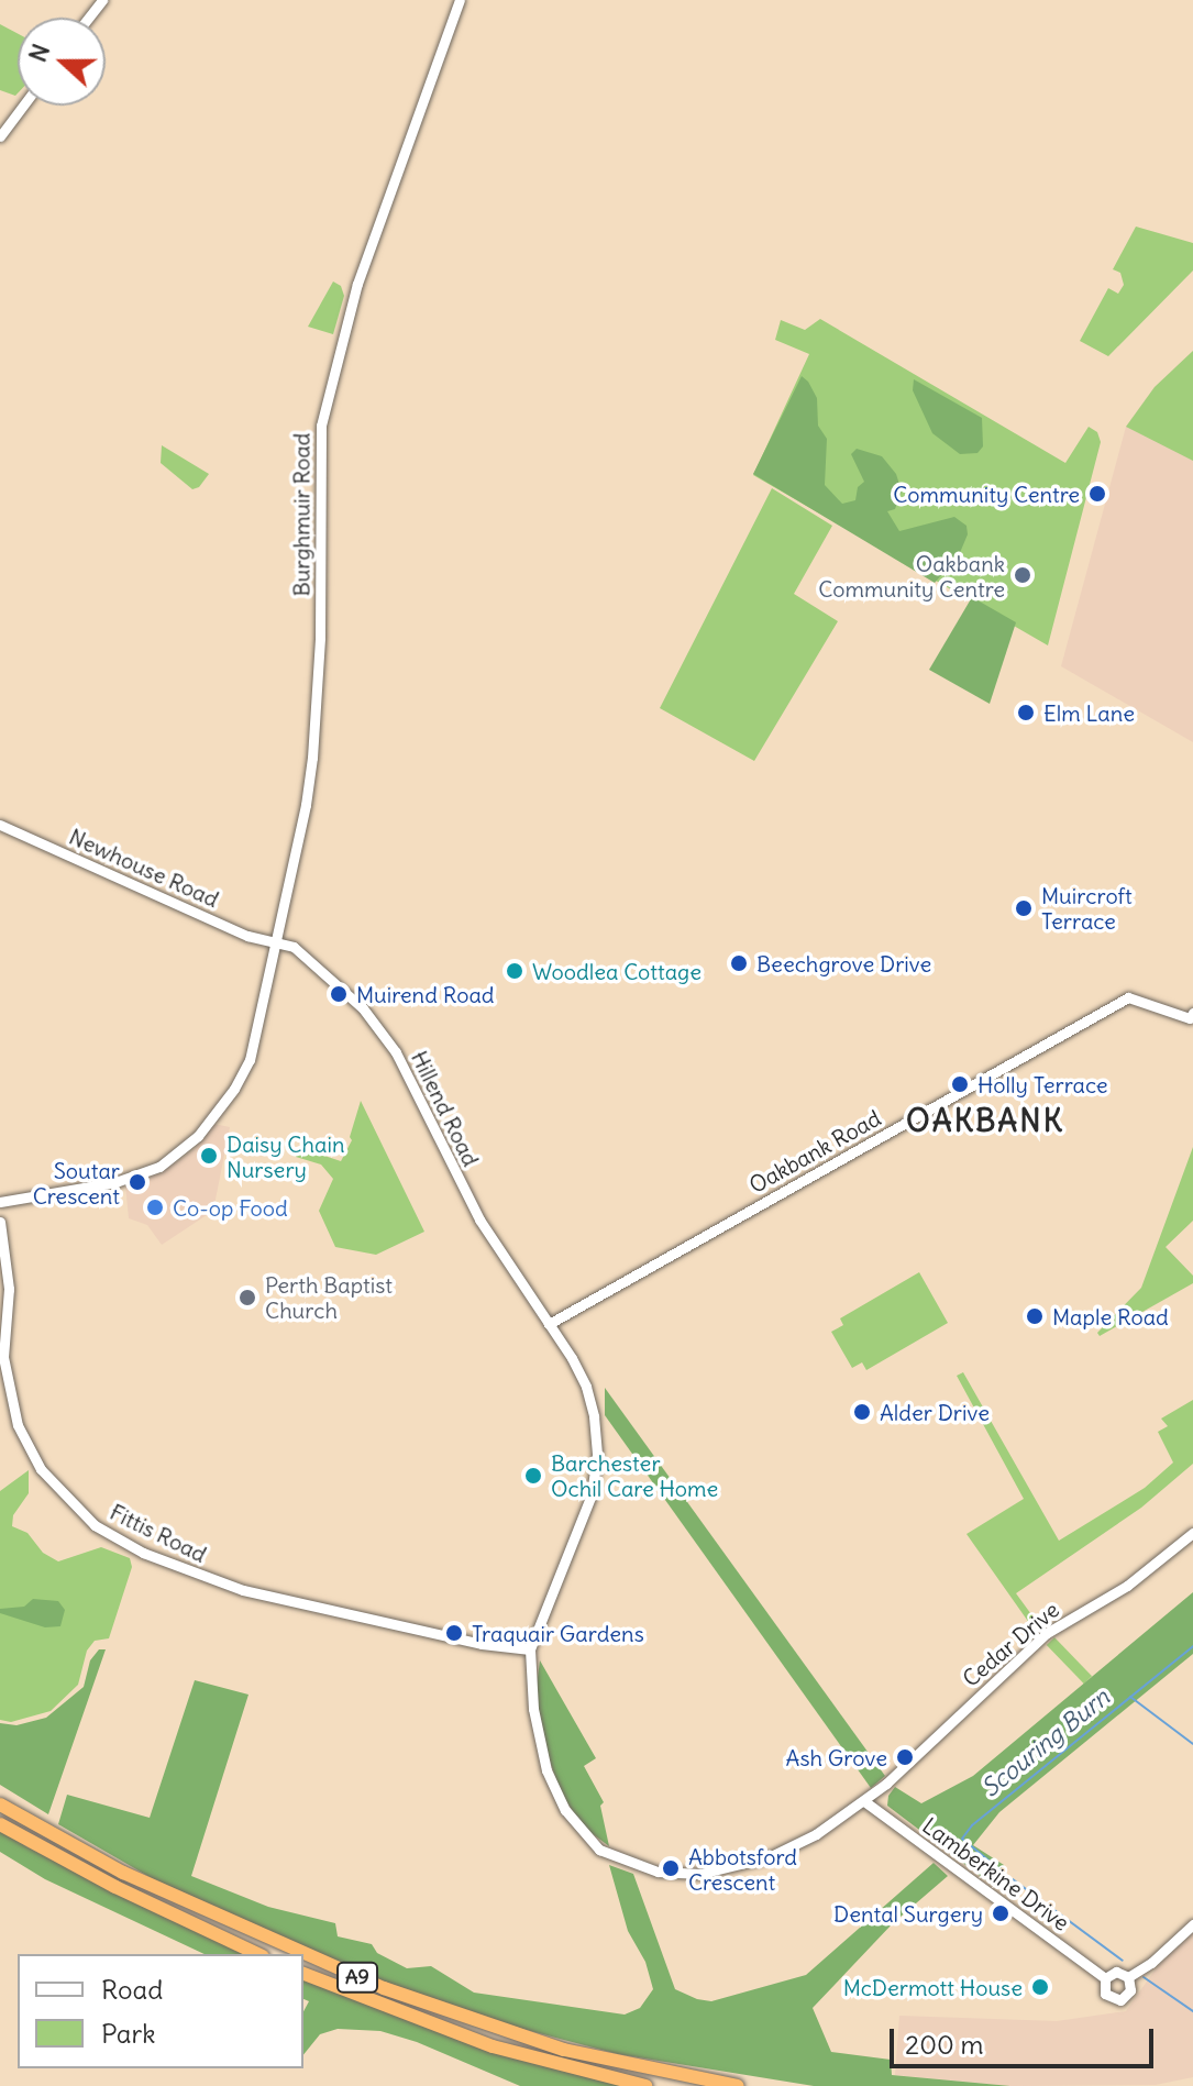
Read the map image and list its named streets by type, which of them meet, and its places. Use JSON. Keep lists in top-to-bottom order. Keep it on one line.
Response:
{"streets":{"highway":["A9"],"street":["Burghmuir Road","Newhouse Road","Hillend Road","Oakbank Road","Fittis Road","Cedar Drive","Lamberkine Drive"]},"crossings":[["Burghmuir Road","Newhouse Road"],["Burghmuir Road","Hillend Road"],["Newhouse Road","Hillend Road"],["Hillend Road","Oakbank Road"],["Hillend Road","Fittis Road"],["Hillend Road","Cedar Drive"],["Fittis Road","Cedar Drive"],["Cedar Drive","Lamberkine Drive"]],"districts":["OAKBANK"],"water":["Scouring Burn"],"places":["Community Centre","Oakbank Community Centre","Elm Lane","Muircroft Terrace","Beechgrove Drive","Woodlea Cottage","Muirend Road","Holly Terrace","Daisy Chain Nursery","Soutar Crescent","Co-op Food","Perth Baptist Church","Maple Road","Alder Drive","Barchester Ochil Care Home","Traquair Gardens","Ash Grove","Abbotsford Crescent","Dental Surgery","McDermott House"],"legend":["Road","Park"],"scale_bar":"200 m","north":"left"}
